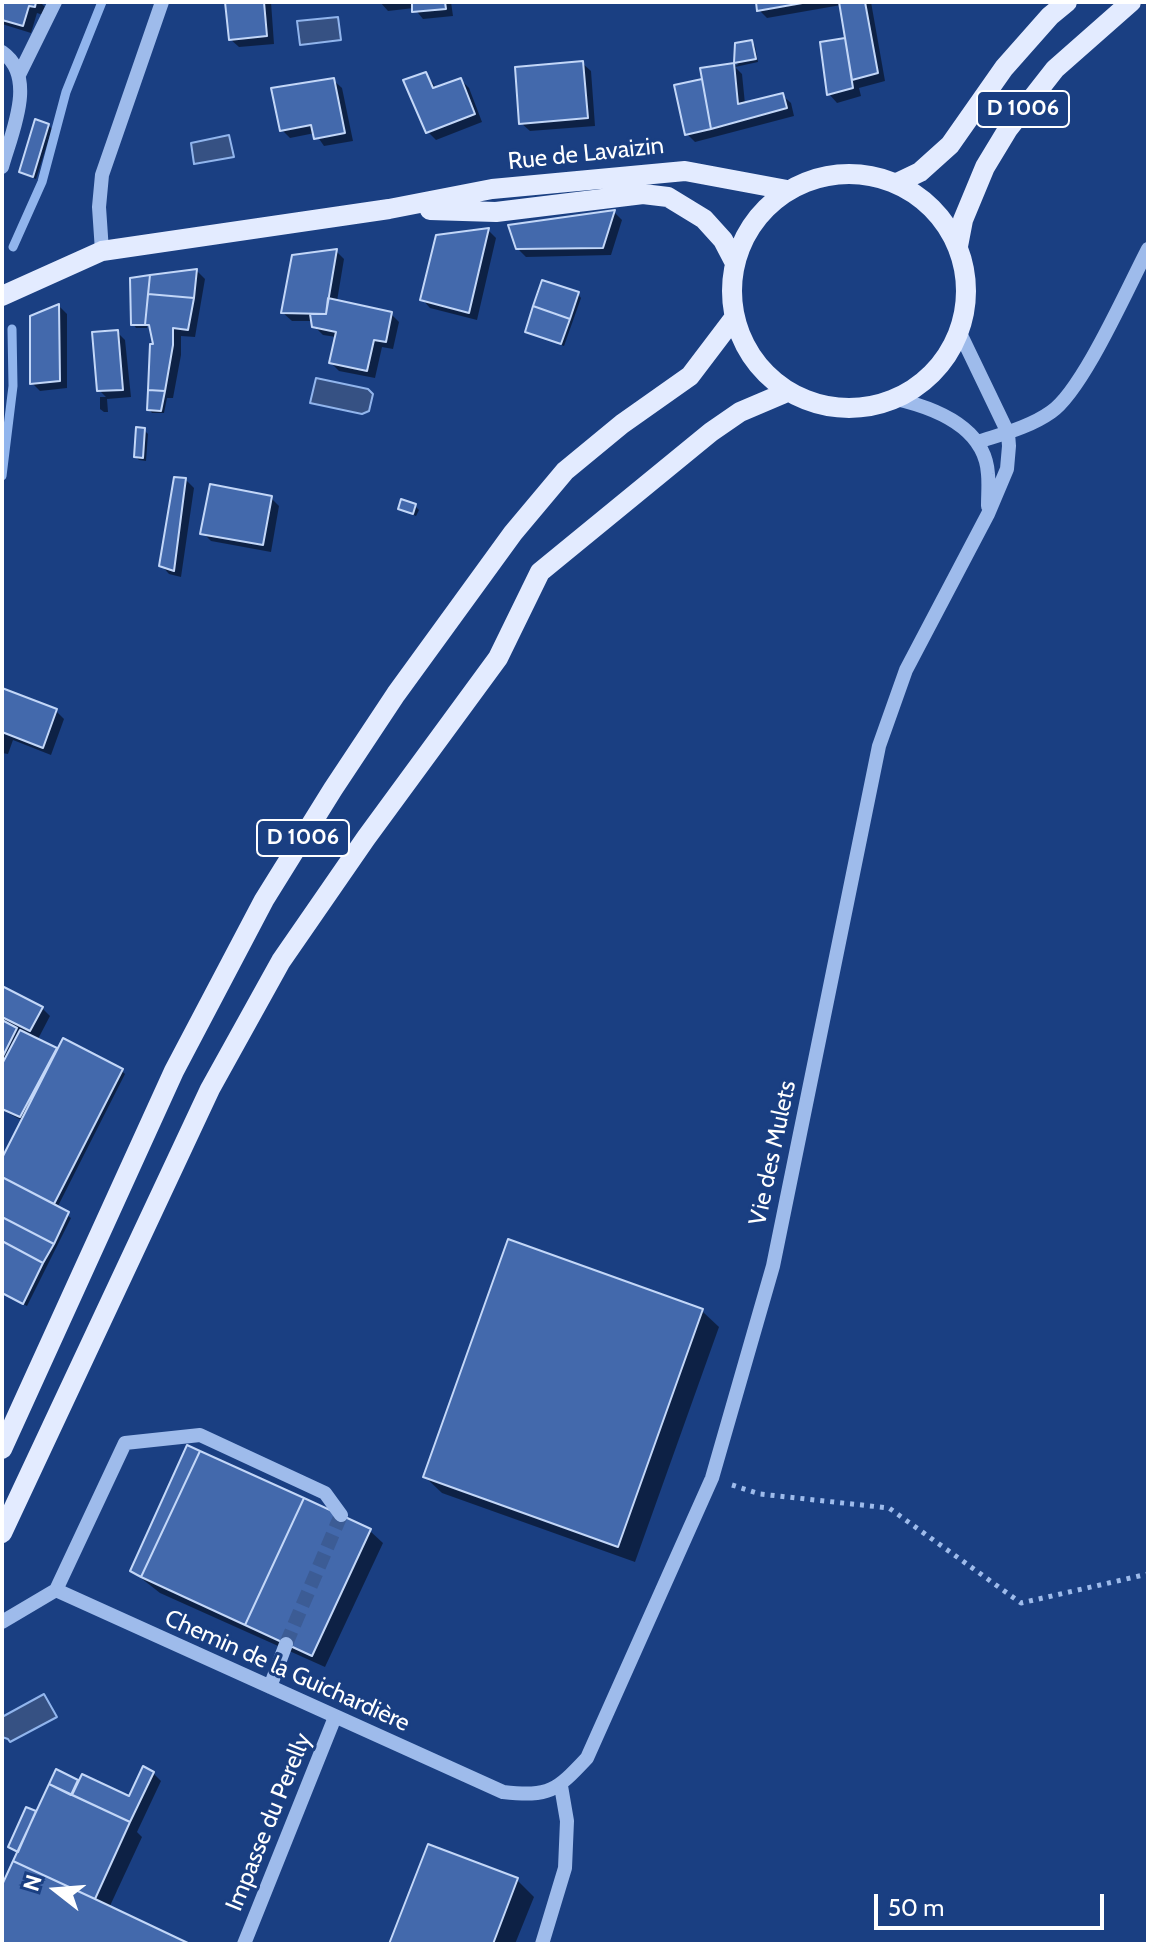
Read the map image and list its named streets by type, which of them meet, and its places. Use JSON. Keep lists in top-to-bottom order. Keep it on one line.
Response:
{"streets":{"main road":["D 1006","Rue de Lavaizin"],"street":["Vie des Mulets","Chemin de la Guichardière","Impasse du Perelly"]},"crossings":[["D 1006","Rue de Lavaizin"],["D 1006","Vie des Mulets"],["Rue de Lavaizin","Vie des Mulets"],["Vie des Mulets","Chemin de la Guichardière"],["Chemin de la Guichardière","Impasse du Perelly"]],"scale_bar":"50 m","north":"left"}
